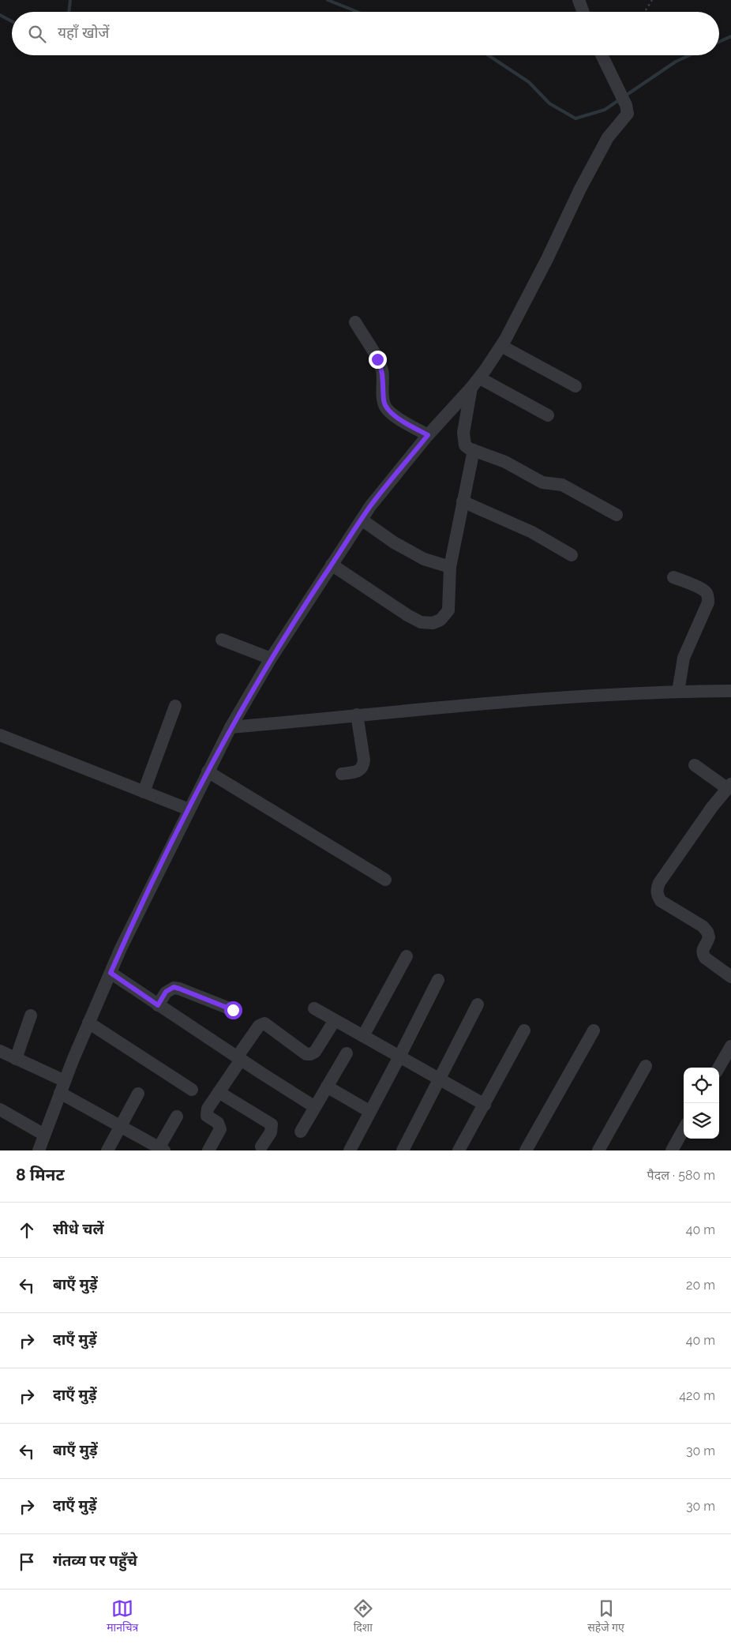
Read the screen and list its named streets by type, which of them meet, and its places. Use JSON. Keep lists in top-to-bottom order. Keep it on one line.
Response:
{"page":{"search":"यहाँ खोजें","heading":["8 मिनट","पैदल · 580 m"],"list":[["सीधे चलें","40 m"],["बाएँ मुड़ें","20 m"],["दाएँ मुड़ें","40 m"],["दाएँ मुड़ें","420 m"],["बाएँ मुड़ें","30 m"],["दाएँ मुड़ें","30 m"],"गंतव्य पर पहुँचे"],"nav":["मानचित्र","दिशा","सहेजे गए"]}}
